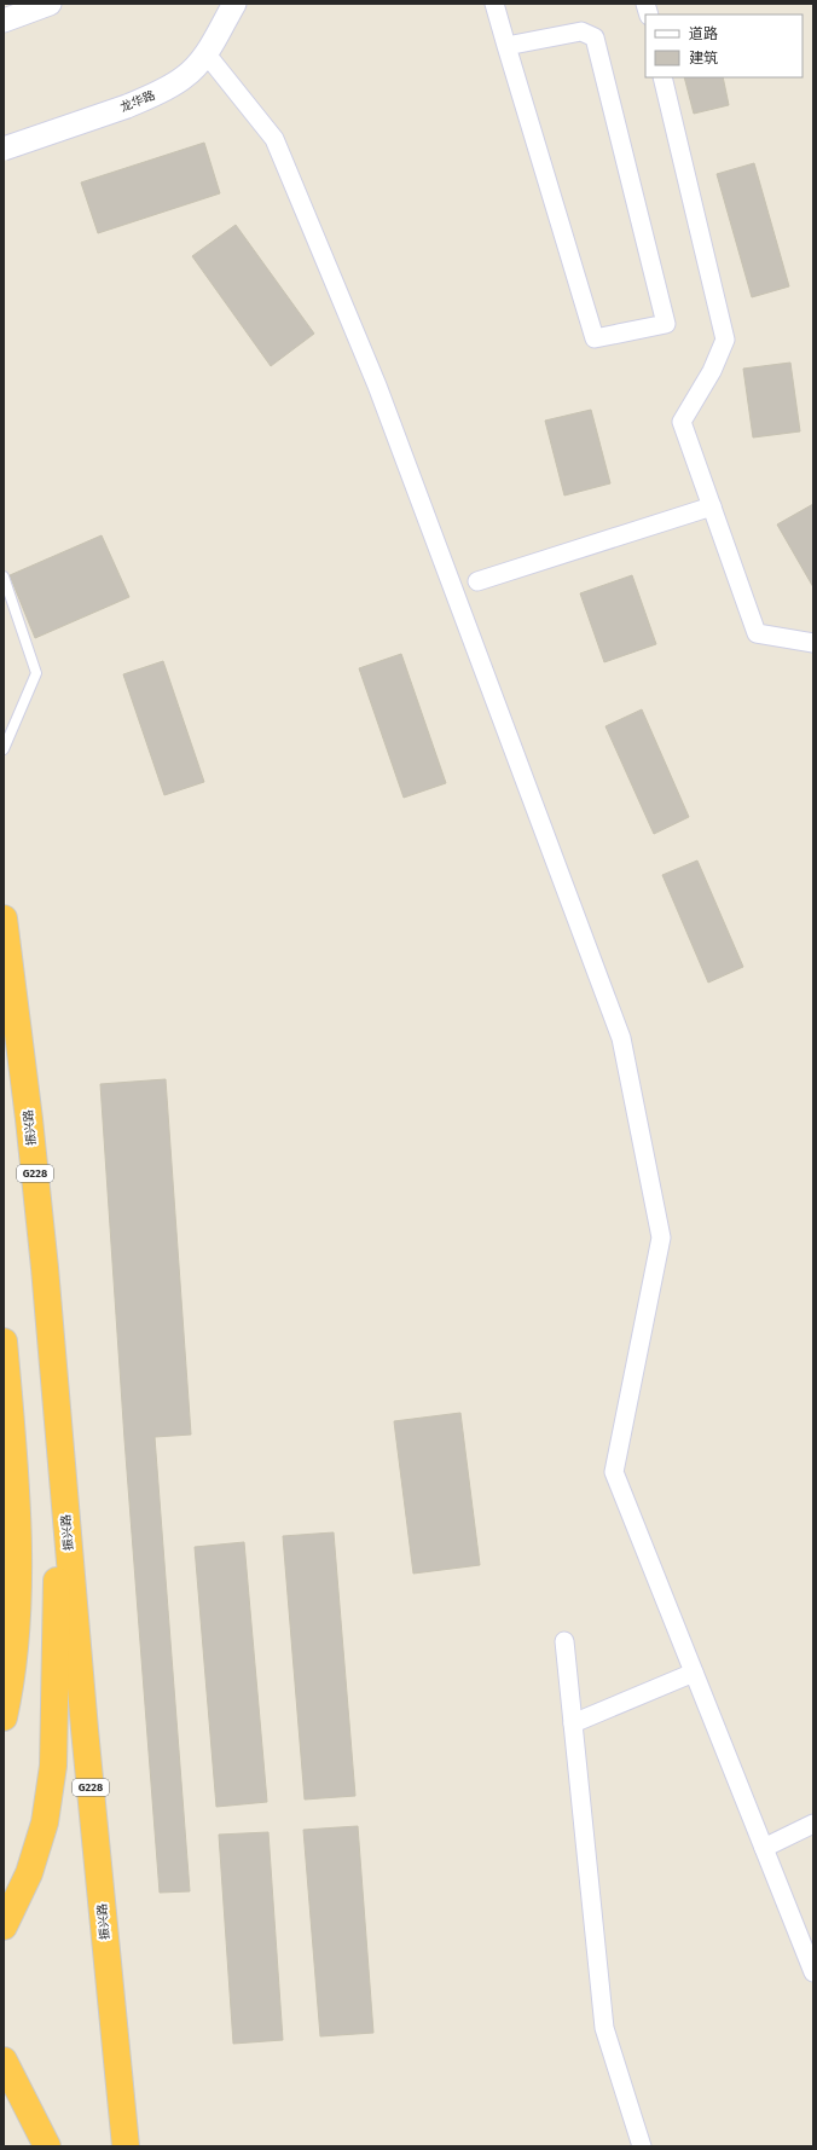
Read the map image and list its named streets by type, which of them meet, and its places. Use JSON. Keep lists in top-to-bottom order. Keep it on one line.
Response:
{"streets":{"highway":["振兴路","G228"],"street":["龙华路"]},"legend":["道路","建筑"]}
